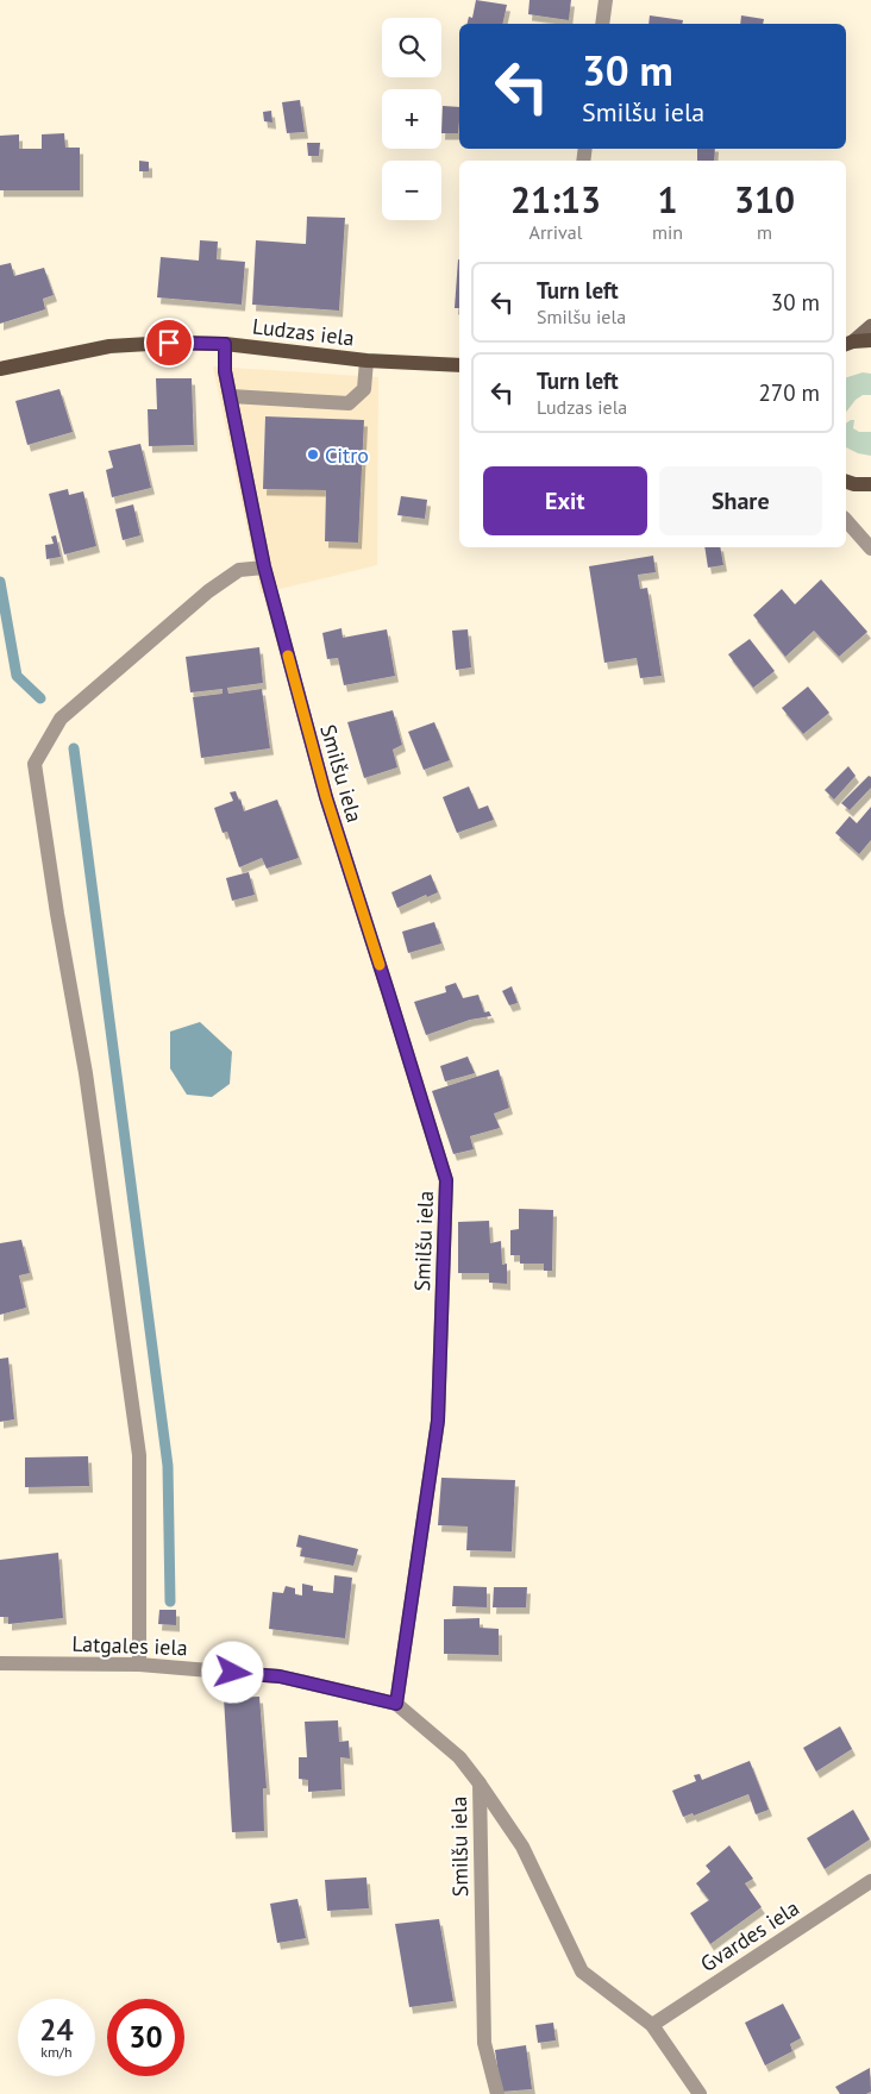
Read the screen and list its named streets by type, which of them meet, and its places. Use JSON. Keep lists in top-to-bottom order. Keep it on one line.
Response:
{"streets":{"main road":["Ludzas iela"],"street":["Smilšu iela","Latgales iela","Gvardes iela"]},"crossings":[["Ludzas iela","Smilšu iela"],["Smilšu iela","Latgales iela"]],"places":["Citro"],"page":{"map_buttons":["+","−"],"turn":["30 m","Smilšu iela"],"eta":["21:13","Arrival","1","min","310","m"],"list":[{"name":"Turn left","note":"Smilšu iela","value":"30 m"},{"name":"Turn left","note":"Ludzas iela","value":"270 m"}],"buttons":["Exit","Share"],"speed":"24 km/h","limit":"30"}}
